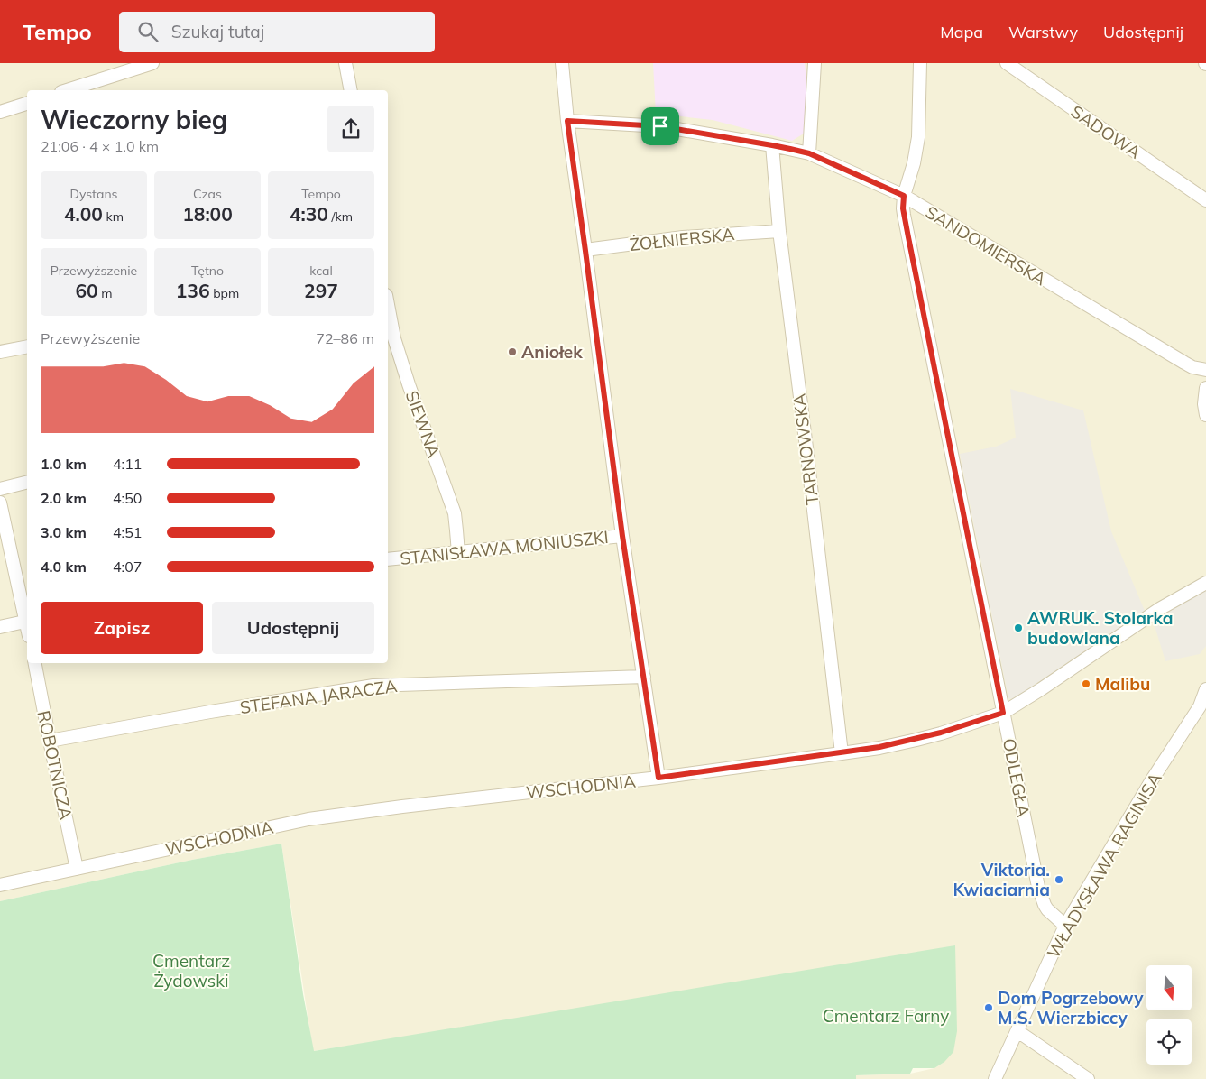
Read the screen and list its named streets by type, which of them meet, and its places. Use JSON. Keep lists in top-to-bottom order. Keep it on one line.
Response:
{"streets":{"street":["SADOWA","ŻOŁNIERSKA","SANDOMIERSKA","SIEWNA","TARNOWSKA","STANISŁAWA MONIUSZKI","STEFANA JARACZA","ROBOTNICZA","ODLEGŁA","WSCHODNIA","WŁADYSŁAWA RAGINISA"]},"crossings":[["ŻOŁNIERSKA","TARNOWSKA"],["SANDOMIERSKA","TARNOWSKA"],["SANDOMIERSKA","ODLEGŁA"],["SIEWNA","STANISŁAWA MONIUSZKI"],["TARNOWSKA","WSCHODNIA"],["STEFANA JARACZA","ROBOTNICZA"],["ROBOTNICZA","WSCHODNIA"],["ODLEGŁA","WSCHODNIA"],["ODLEGŁA","WŁADYSŁAWA RAGINISA"]],"parks":["Cmentarz Żydowski","Cmentarz Farny"],"places":["Aniołek","AWRUK. Stolarka budowlana","Malibu","Viktoria. Kwiaciarnia","Dom Pogrzebowy M.S. Wierzbiccy"],"north":"bottom","page":{"header":"Tempo","search":"Szukaj tutaj","nav":["Mapa","Warstwy","Udostępnij"],"heading":["Wieczorny bieg","21:06 · 4 × 1.0 km"],"stats":[["Dystans","4.00 km"],["Czas","18:00"],["Tempo","4:30 /km"],["Przewyższenie","60 m"],["Tętno","136 bpm"],["kcal","297"]],"chart":["Przewyższenie","72–86 m"],"list":[{"name":"1.0 km","note":"4:11"},{"name":"2.0 km","note":"4:50"},{"name":"3.0 km","note":"4:51"},{"name":"4.0 km","note":"4:07"}],"buttons":["Zapisz","Udostępnij"]}}
